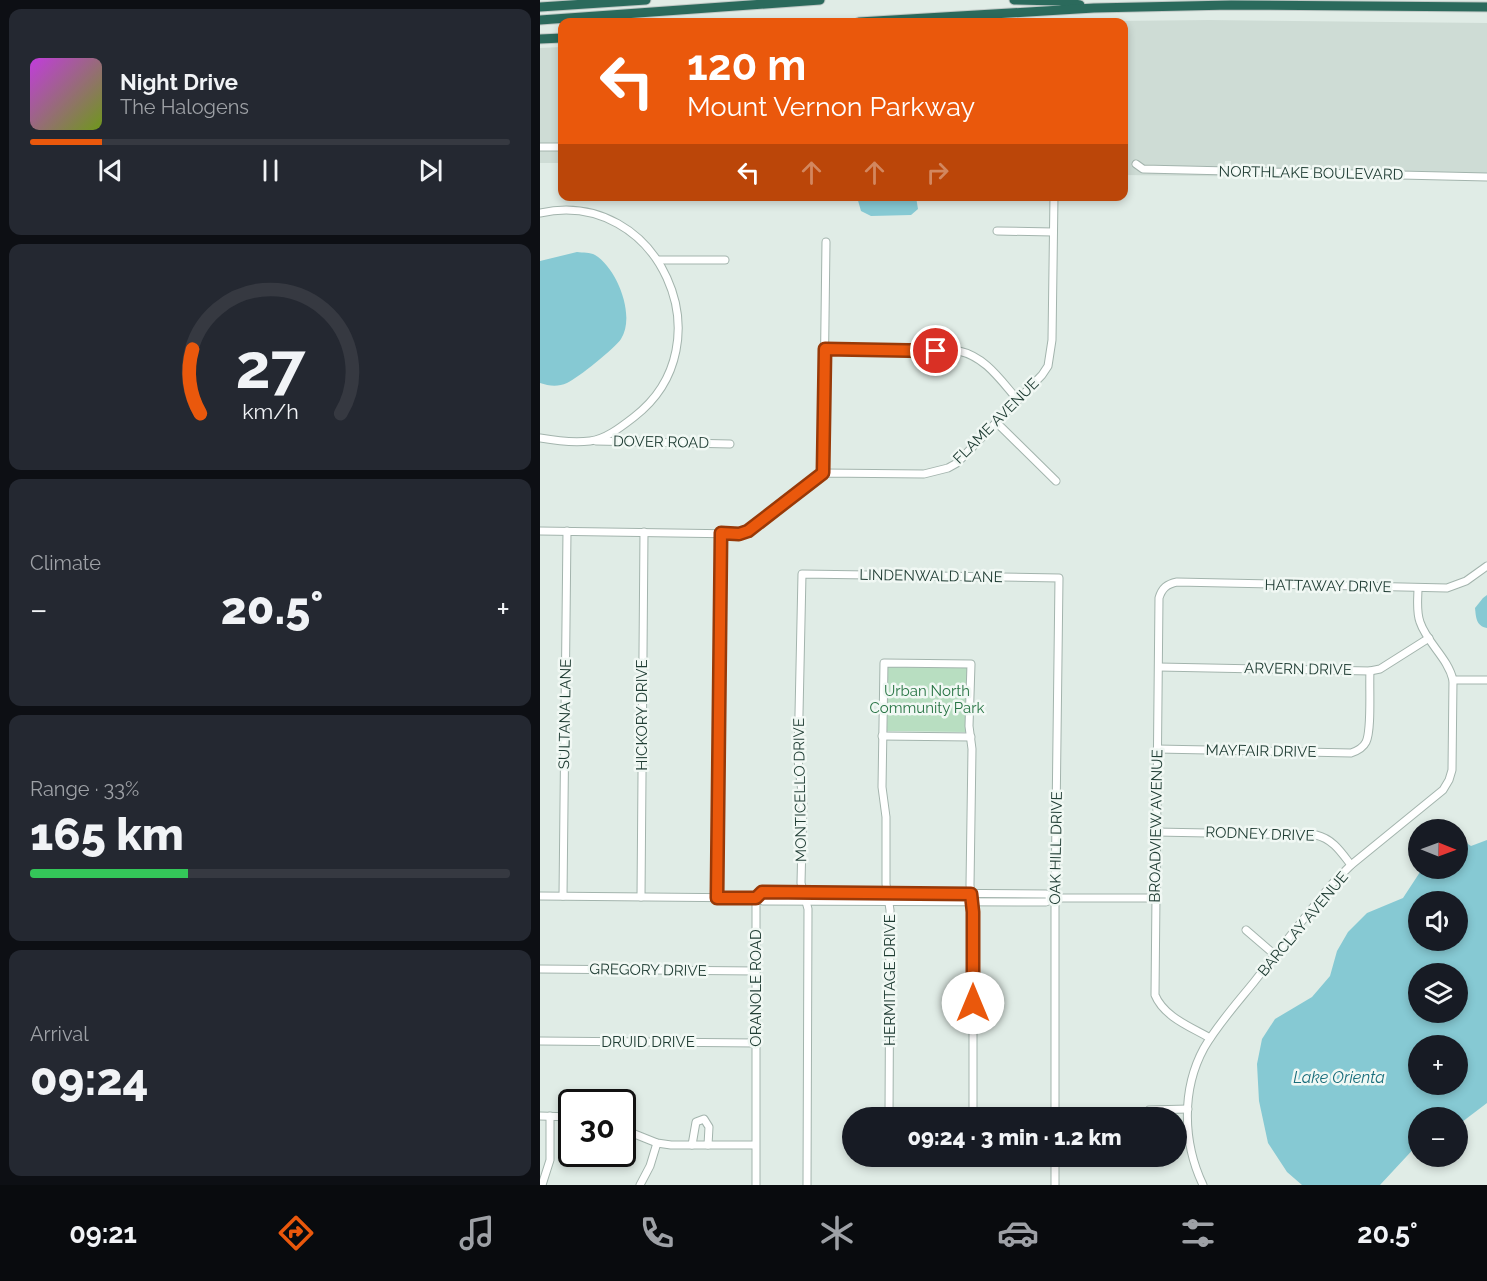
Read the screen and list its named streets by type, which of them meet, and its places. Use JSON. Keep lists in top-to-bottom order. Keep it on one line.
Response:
{"streets":{"street":["NORTHLAKE BOULEVARD","FLAME AVENUE","DOVER ROAD","LINDENWALD LANE","HATTAWAY DRIVE","ARVERN DRIVE","SULTANA LANE","HICKORY DRIVE","MAYFAIR DRIVE","MONTICELLO DRIVE","BROADVIEW AVENUE","RODNEY DRIVE","OAK HILL DRIVE","BARCLAY AVENUE","GREGORY DRIVE","HERMITAGE DRIVE","ORANOLE ROAD","DRUID DRIVE"]},"crossings":[["LINDENWALD LANE","MONTICELLO DRIVE"],["LINDENWALD LANE","OAK HILL DRIVE"],["HATTAWAY DRIVE","BROADVIEW AVENUE"],["HATTAWAY DRIVE","BARCLAY AVENUE"],["ARVERN DRIVE","MAYFAIR DRIVE"],["ARVERN DRIVE","BROADVIEW AVENUE"],["ARVERN DRIVE","BARCLAY AVENUE"],["MAYFAIR DRIVE","BROADVIEW AVENUE"],["BROADVIEW AVENUE","RODNEY DRIVE"],["BROADVIEW AVENUE","BARCLAY AVENUE"],["RODNEY DRIVE","BARCLAY AVENUE"],["GREGORY DRIVE","ORANOLE ROAD"],["ORANOLE ROAD","DRUID DRIVE"]],"water":["Lake Orienta"],"parks":["Urban North Community Park"],"north":"right","page":{"turn":["120 m","Mount Vernon Parkway"],"song":["Night Drive","The Halogens"],"tile":["Climate",["Range · 33%","165 km"],["Arrival","09:24"]],"heat":["−","20.5°","+"],"map_buttons":["+","−"],"limit":"30","trip":"09:24 · 3 min · 1.2 km","tabs":["09:21","20.5°"],"gauge":["27","km/h"]}}
